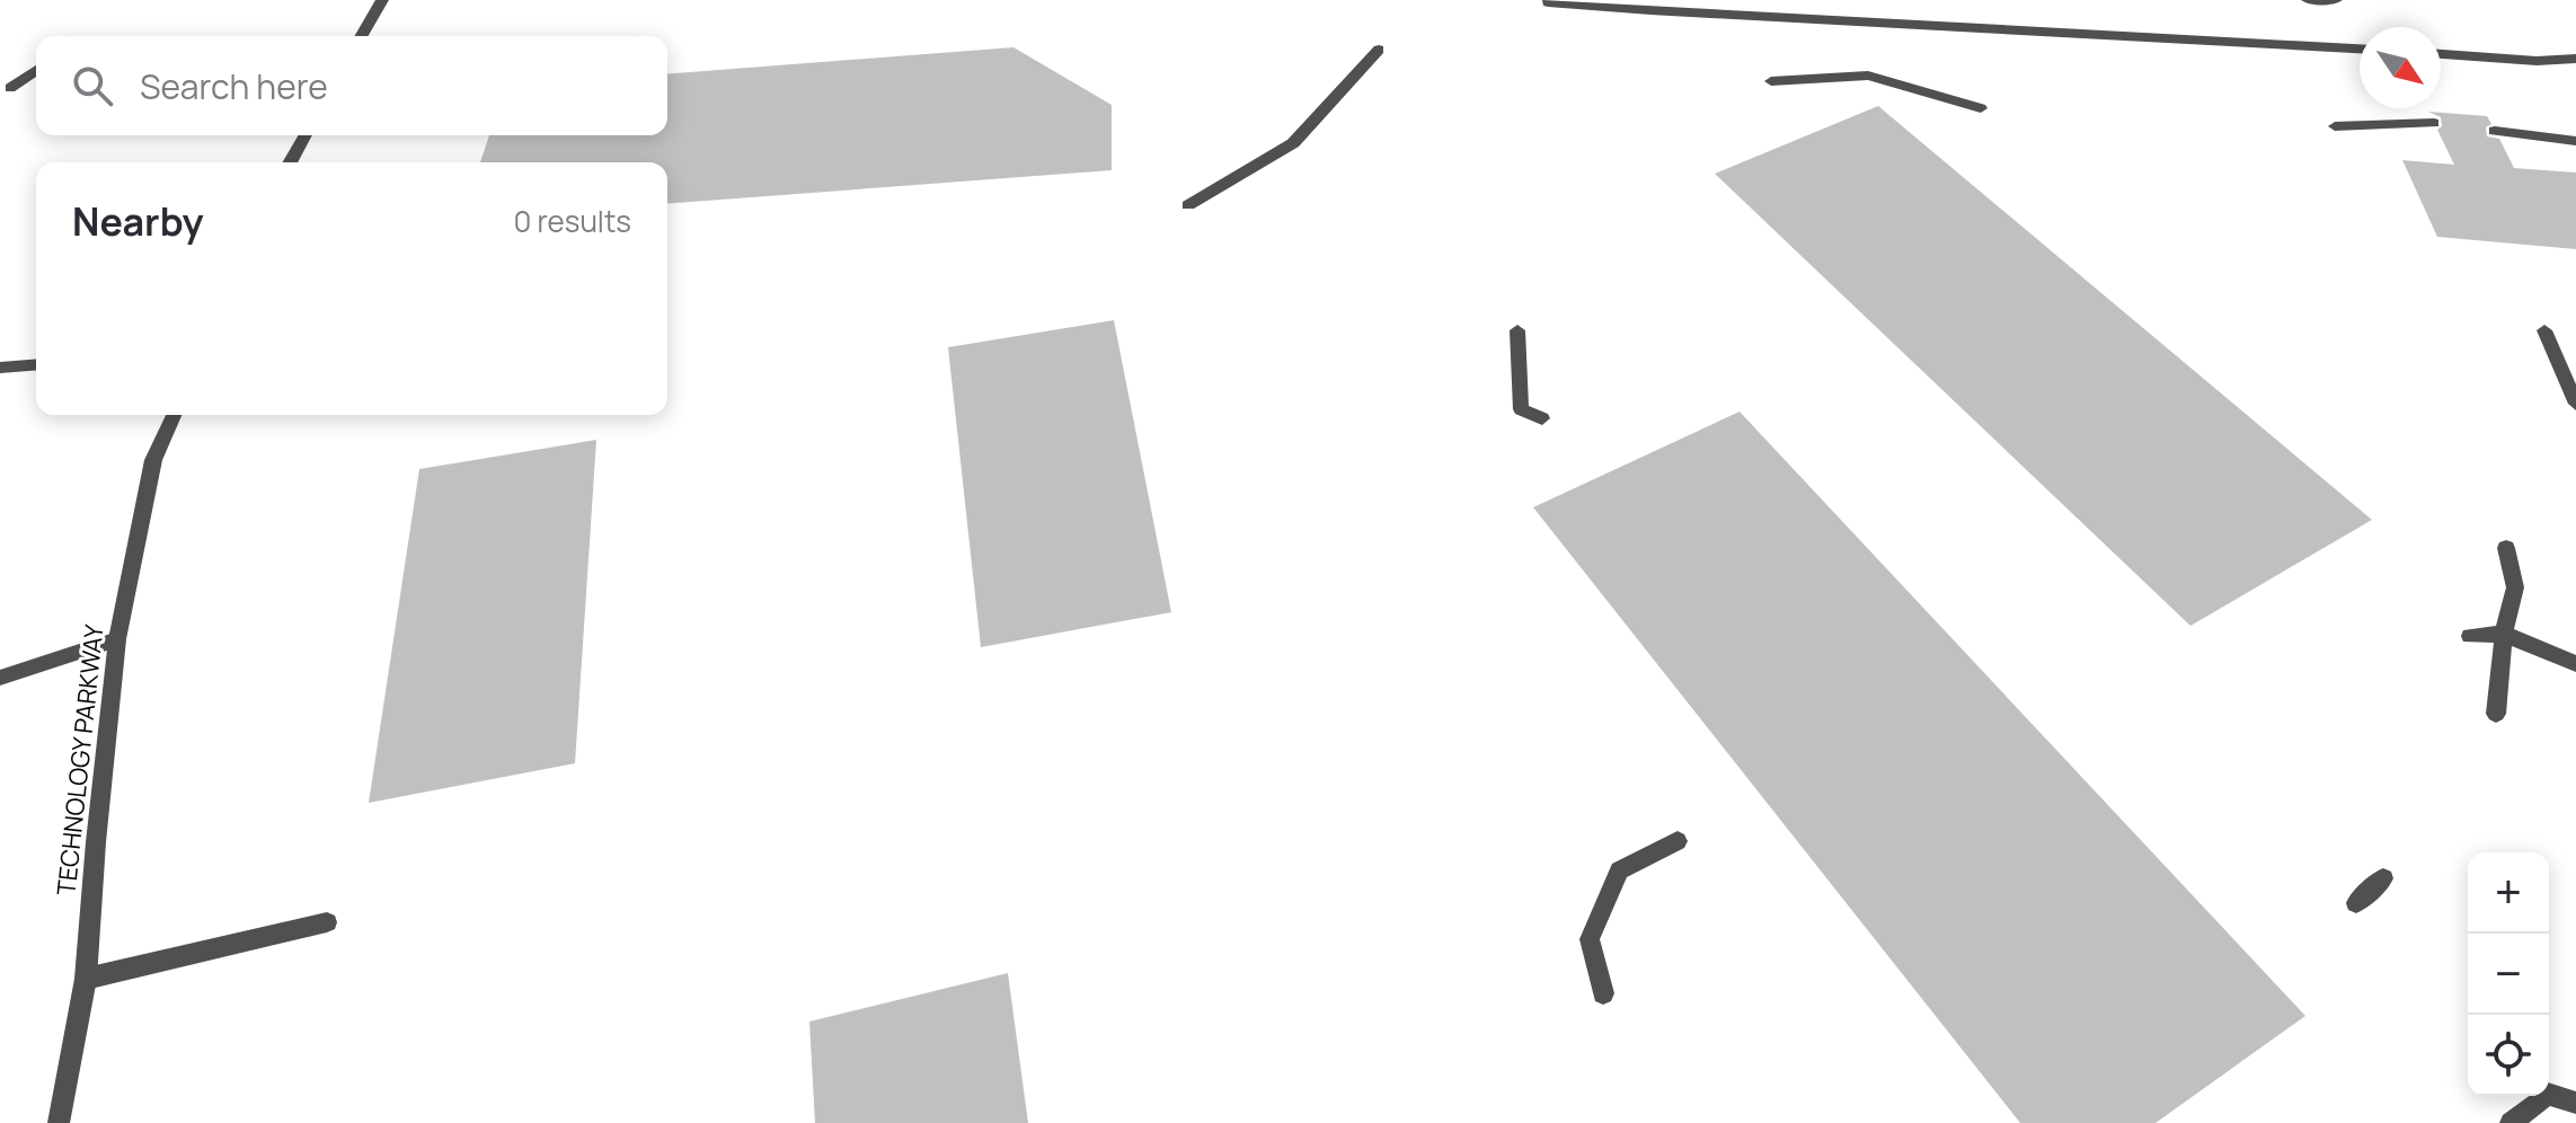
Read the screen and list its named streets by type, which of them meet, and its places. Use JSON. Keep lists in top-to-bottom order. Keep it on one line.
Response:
{"streets":{"street":["TECHNOLOGY PARKWAY"]},"north":"bottom right","page":{"search":"Search here","heading":["Nearby","0 results"],"map_buttons":["+","−"]}}
